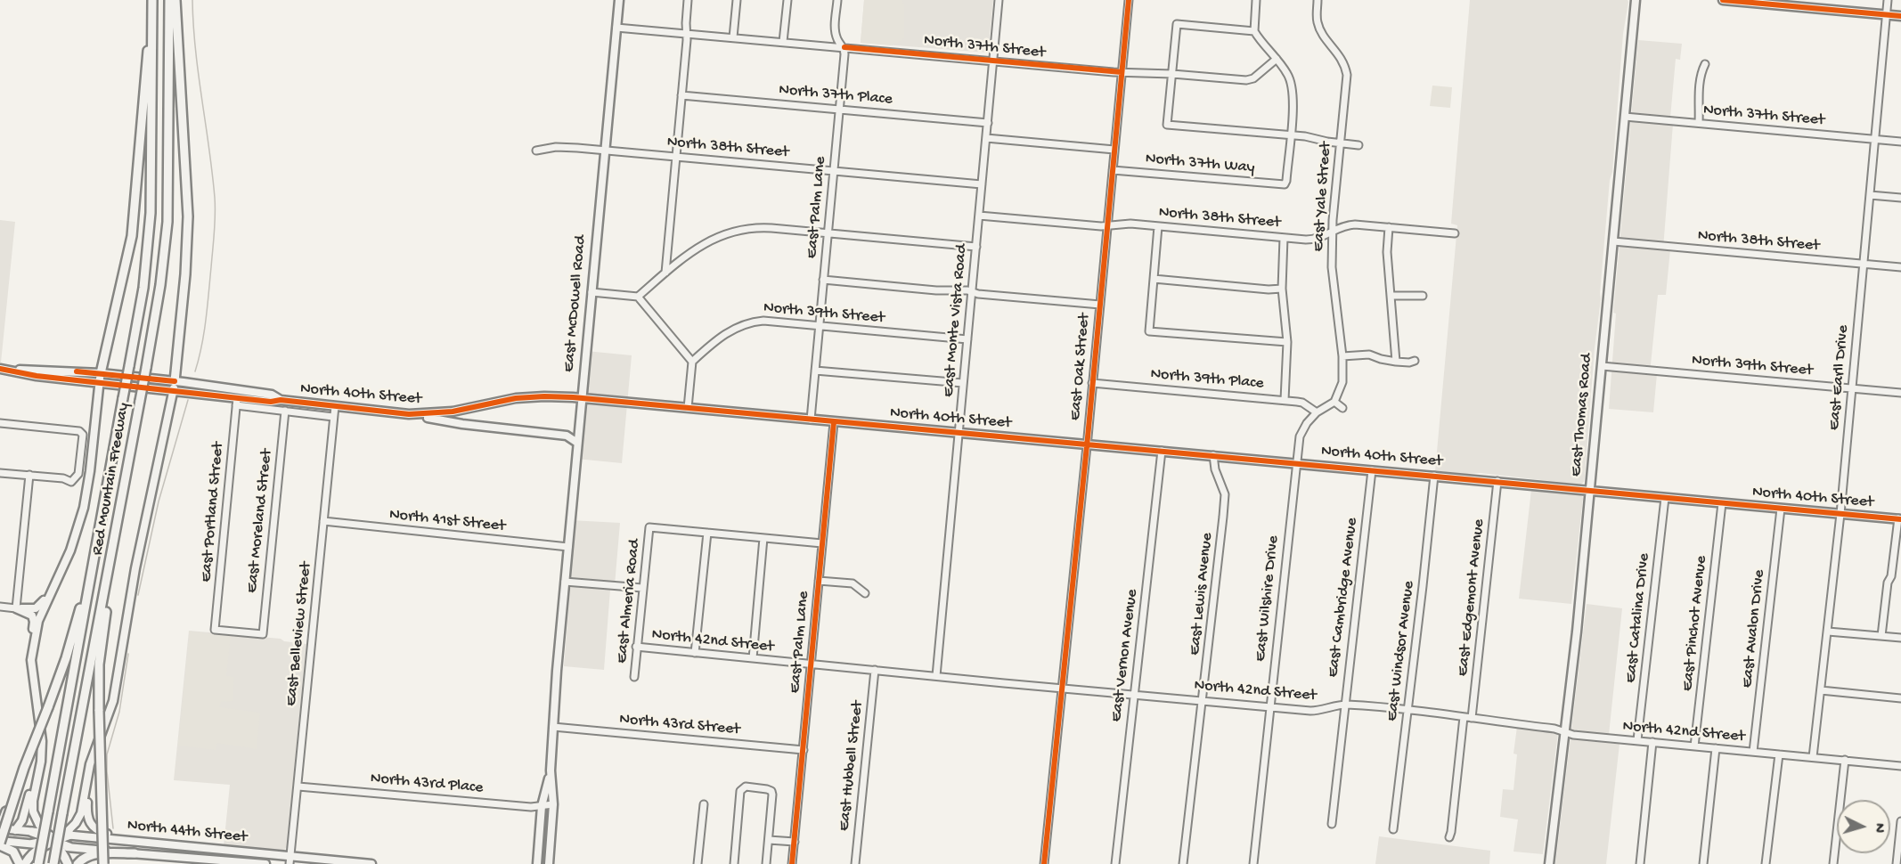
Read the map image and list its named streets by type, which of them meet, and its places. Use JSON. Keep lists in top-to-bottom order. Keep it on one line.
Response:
{"streets":{"highway":["Red Mountain Freeway"],"main road":["East McDowell Road","North 40th Street","East Thomas Road","North 44th Street"],"street":["North 37th Street","North 37th Place","North 38th Street","North 37th Way","East Yale Street","East Palm Lane","North 39th Street","East Monte Vista Road","East Oak Street","East Earll Drive","North 39th Place","East Portland Street","East Moreland Street","North 41st Street","East Lewis Avenue","East Cambridge Avenue","East Edgemont Avenue","East Wilshire Drive","East Almeria Road","East Catalina Drive","East Pinchot Avenue","East Avalon Drive","East Belleview Street","North 42nd Street","East Windsor Avenue","East Vernon Avenue","North 43rd Street","East Hubbell Street","North 43rd Place"]},"crossings":[["North 37th Street","East Palm Lane"],["North 37th Street","East McDowell Road"],["North 37th Street","East Monte Vista Road"],["North 37th Street","East Oak Street"],["North 37th Street","East Earll Drive"],["North 37th Street","East Thomas Road"],["North 37th Place","East Palm Lane"],["North 37th Place","East Monte Vista Road"],["North 38th Street","East Yale Street"],["North 38th Street","East Palm Lane"],["North 38th Street","East McDowell Road"],["North 38th Street","East Monte Vista Road"],["North 38th Street","East Oak Street"],["North 38th Street","East Earll Drive"],["North 38th Street","East Thomas Road"],["North 37th Way","East Oak Street"],["East Palm Lane","North 39th Street"],["East Palm Lane","North 40th Street"],["East Palm Lane","North 42nd Street"],["East Palm Lane","North 43rd Street"],["East McDowell Road","North 40th Street"],["East McDowell Road","North 41st Street"],["East McDowell Road","North 43rd Street"],["East McDowell Road","North 43rd Place"],["North 39th Street","East Monte Vista Road"],["North 39th Street","East Earll Drive"],["North 39th Street","East Thomas Road"],["East Monte Vista Road","North 40th Street"],["East Monte Vista Road","North 42nd Street"],["East Oak Street","North 39th Place"],["East Oak Street","North 40th Street"],["East Oak Street","North 42nd Street"],["East Earll Drive","North 40th Street"],["East Earll Drive","North 42nd Street"],["North 40th Street","East Thomas Road"],["North 40th Street","Red Mountain Freeway"],["North 40th Street","East Portland Street"],["North 40th Street","East Lewis Avenue"],["North 40th Street","East Cambridge Avenue"],["North 40th Street","East Edgemont Avenue"],["North 40th Street","East Wilshire Drive"],["North 40th Street","East Catalina Drive"],["North 40th Street","East Pinchot Avenue"],["North 40th Street","East Avalon Drive"],["North 40th Street","East Belleview Street"],["North 40th Street","East Windsor Avenue"],["North 40th Street","East Vernon Avenue"],["East Thomas Road","North 42nd Street"],["East Portland Street","East Moreland Street"],["North 41st Street","East Belleview Street"],["East Lewis Avenue","North 42nd Street"],["East Cambridge Avenue","North 42nd Street"],["East Edgemont Avenue","North 42nd Street"],["East Wilshire Drive","North 42nd Street"],["East Almeria Road","North 42nd Street"],["East Catalina Drive","North 42nd Street"],["East Pinchot Avenue","North 42nd Street"],["East Avalon Drive","North 42nd Street"],["East Belleview Street","North 43rd Place"],["East Belleview Street","North 44th Street"],["North 42nd Street","East Windsor Avenue"],["North 42nd Street","East Vernon Avenue"],["North 42nd Street","East Hubbell Street"]],"north":"right"}
